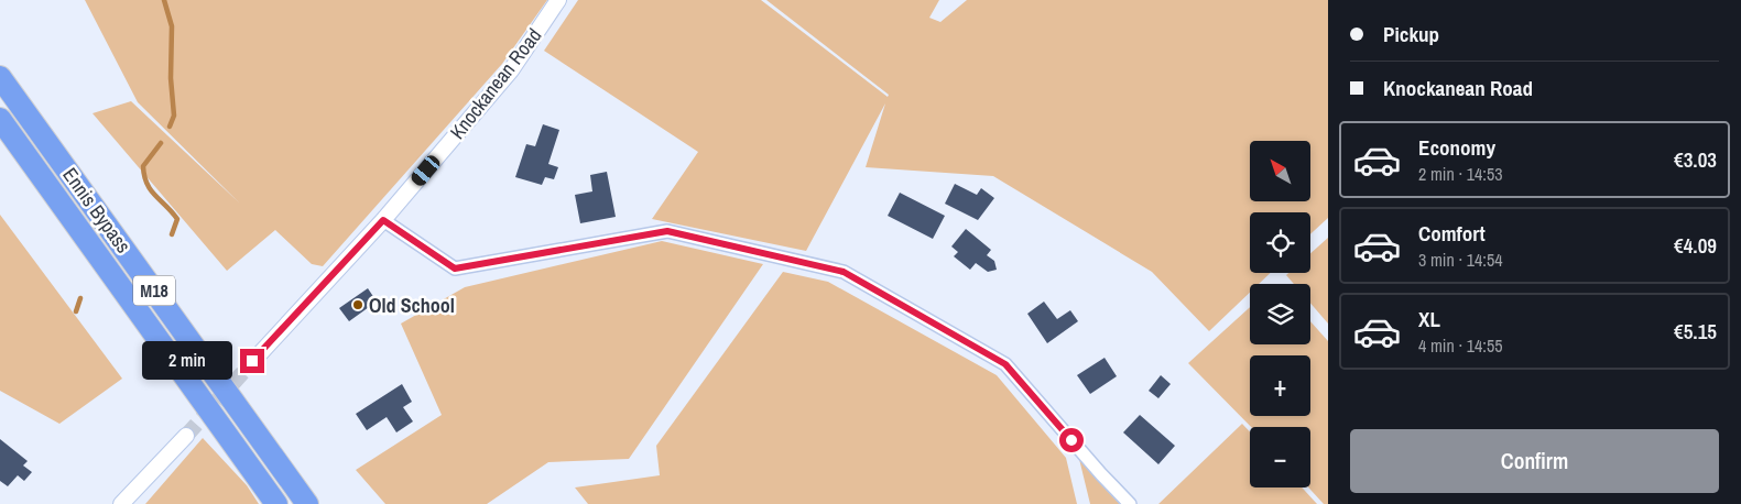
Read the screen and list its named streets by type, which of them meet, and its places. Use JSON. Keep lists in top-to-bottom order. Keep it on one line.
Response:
{"streets":{"highway":["Ennis Bypass","M18"],"street":["Knockanean Road"]},"places":["Old School"],"north":"top left","page":{"banner":["Pickup","Knockanean Road"],"list":[{"name":"Economy","note":"2 min · 14:53","value":"€3.03"},{"name":"Comfort","note":"3 min · 14:54","value":"€4.09"},{"name":"XL","note":"4 min · 14:55","value":"€5.15"}],"map_buttons":["+","−"],"bubble":"2 min","buttons":"Confirm"}}
